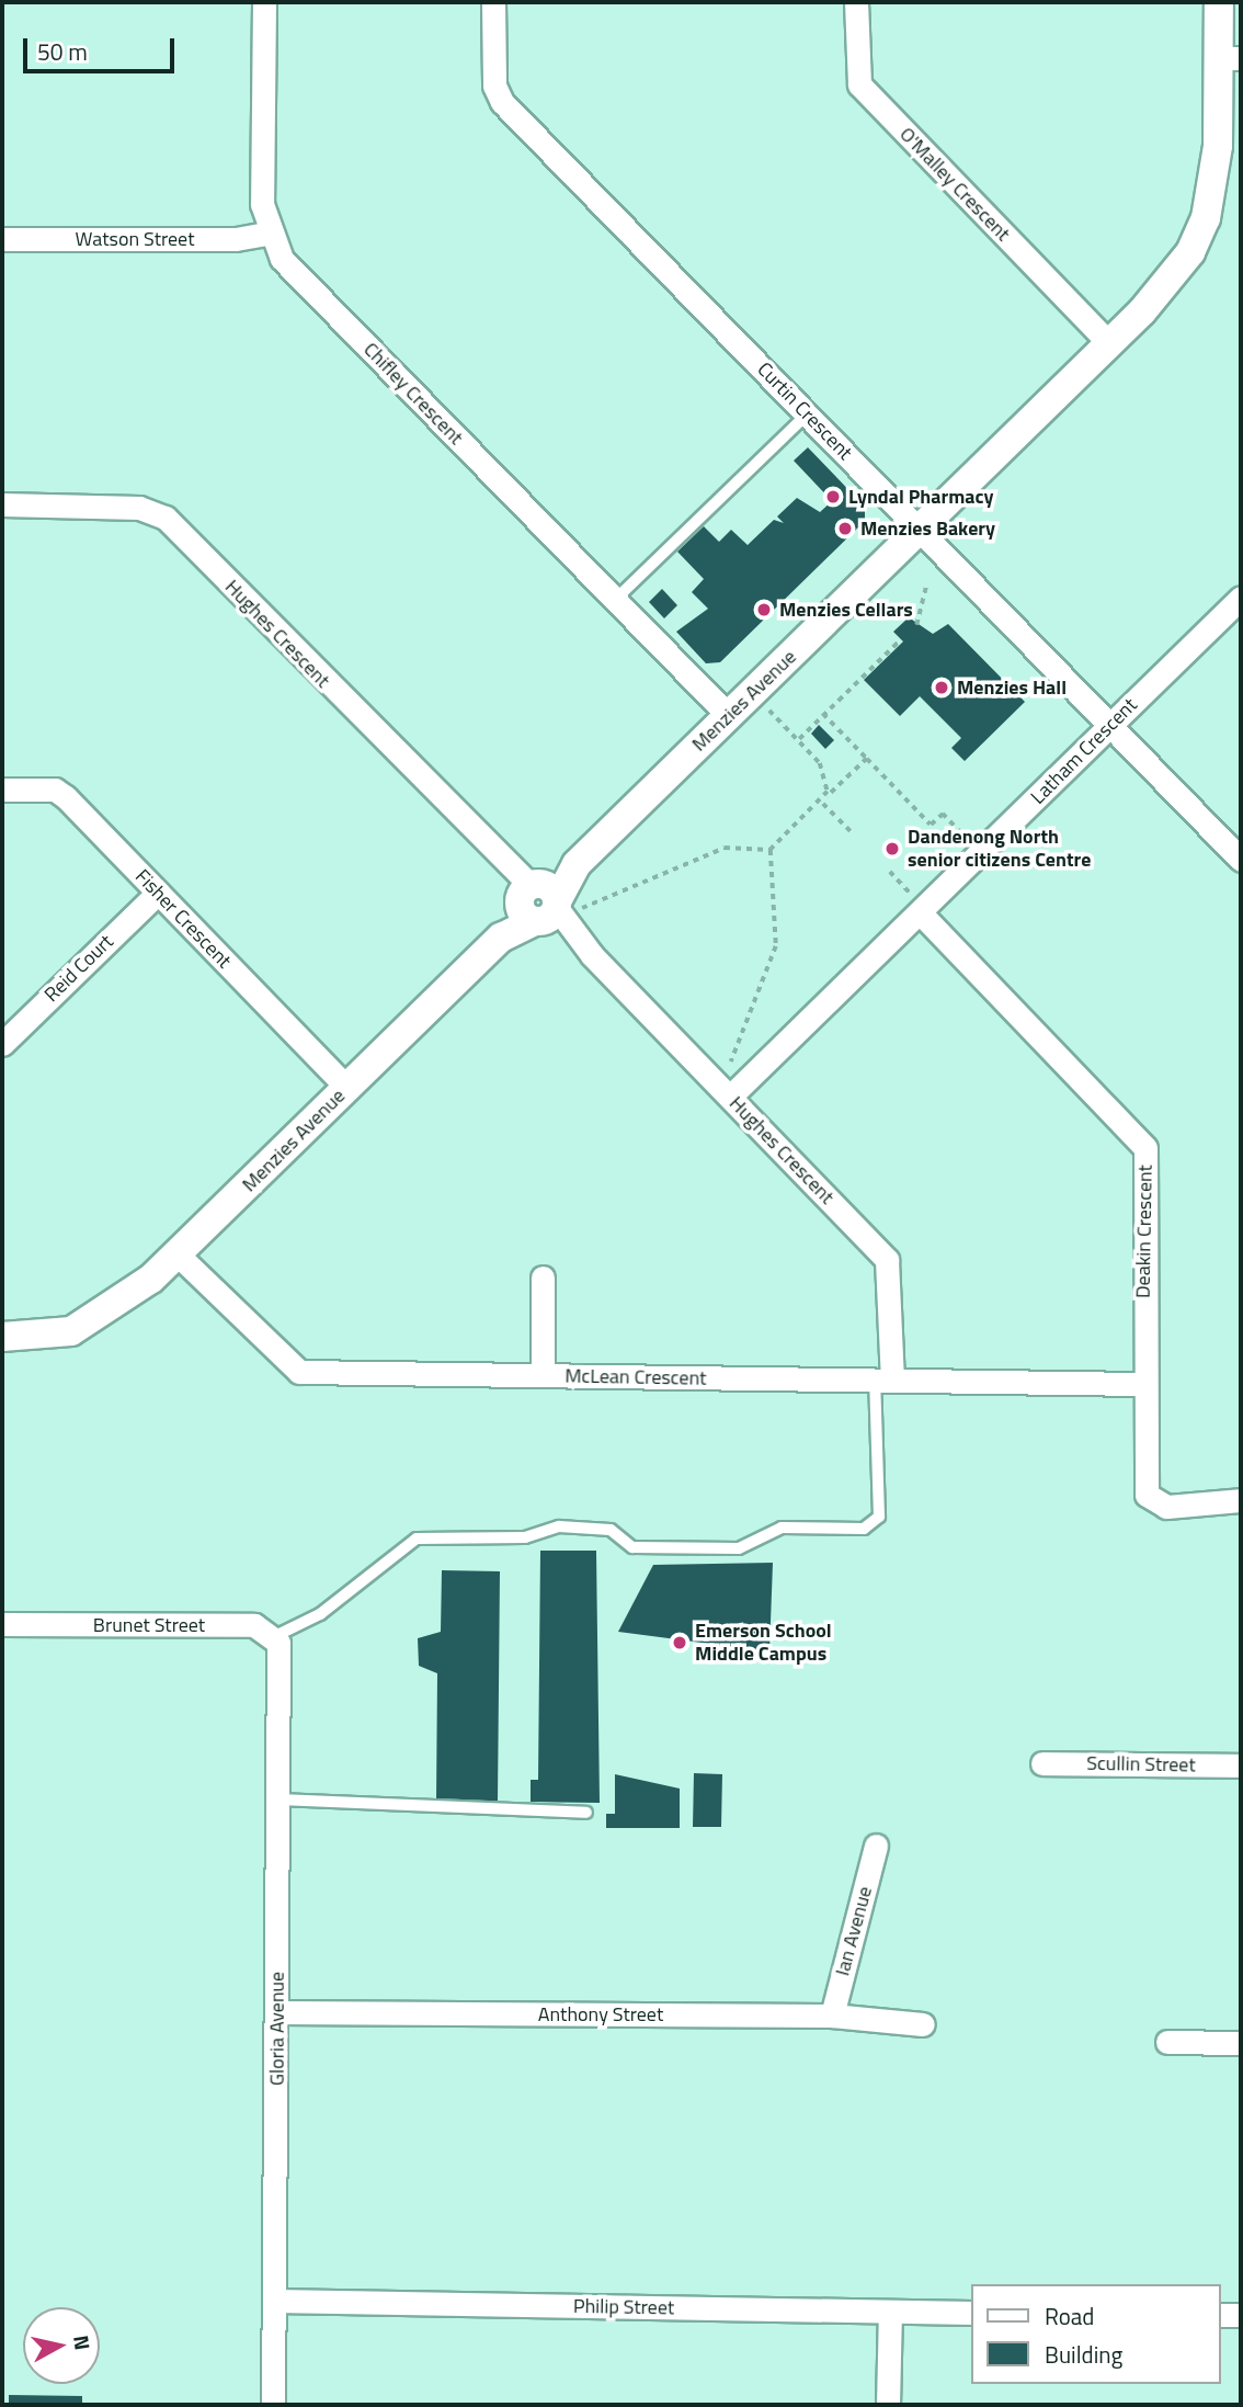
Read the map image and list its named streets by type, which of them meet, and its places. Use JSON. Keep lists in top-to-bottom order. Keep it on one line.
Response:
{"streets":{"street":["O'Malley Crescent","Watson Street","Chifley Crescent","Curtin Crescent","Hughes Crescent","Menzies Avenue","Latham Crescent","Fisher Crescent","Reid Court","Deakin Crescent","McLean Crescent","Brunet Street","Scullin Street","Ian Avenue","Anthony Street","Gloria Avenue","Philip Street"]},"crossings":[["O'Malley Crescent","Menzies Avenue"],["Watson Street","Chifley Crescent"],["Chifley Crescent","Menzies Avenue"],["Curtin Crescent","Menzies Avenue"],["Curtin Crescent","Latham Crescent"],["Hughes Crescent","Menzies Avenue"],["Hughes Crescent","Latham Crescent"],["Hughes Crescent","McLean Crescent"],["Menzies Avenue","Fisher Crescent"],["Menzies Avenue","McLean Crescent"],["Latham Crescent","Deakin Crescent"],["Fisher Crescent","Reid Court"],["Deakin Crescent","McLean Crescent"],["Brunet Street","Gloria Avenue"],["Ian Avenue","Anthony Street"],["Anthony Street","Gloria Avenue"],["Gloria Avenue","Philip Street"]],"places":["Lyndal Pharmacy","Menzies Bakery","Menzies Cellars","Menzies Hall","Dandenong North senior citizens Centre","Emerson School Middle Campus"],"legend":["Road","Building"],"scale_bar":"50 m","north":"right"}
